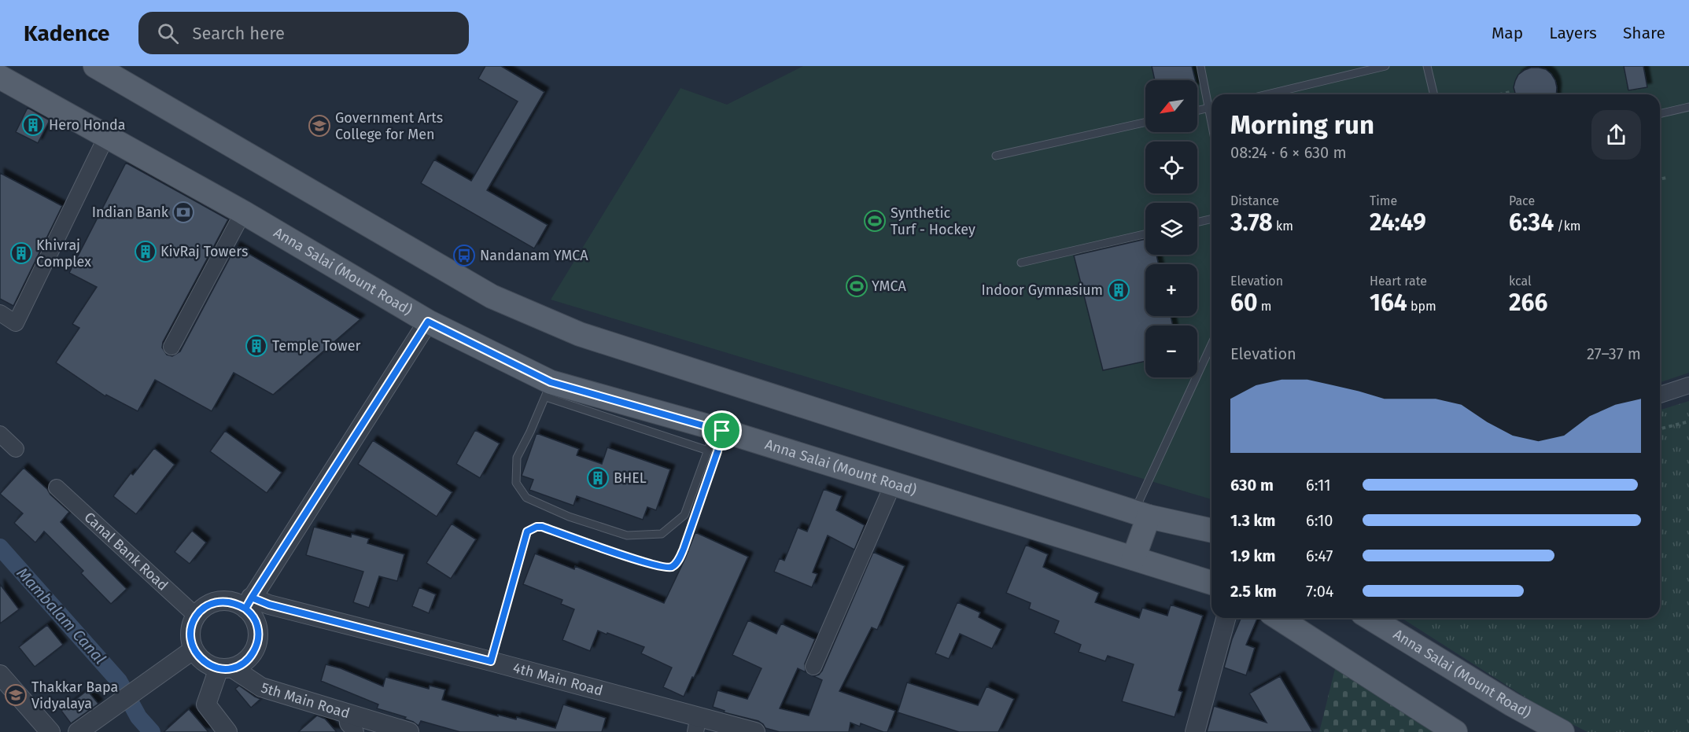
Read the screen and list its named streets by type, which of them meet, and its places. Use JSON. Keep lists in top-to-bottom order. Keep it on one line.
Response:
{"streets":{"main road":["Anna Salai (Mount Road)"],"street":["Canal Bank Road","4th Main Road","5th Main Road"]},"crossings":[["Canal Bank Road","4th Main Road"],["Canal Bank Road","5th Main Road"],["4th Main Road","5th Main Road"]],"water":["Mambalam Canal"],"places":{"building":["Hero Honda","KivRaj Towers","Khivraj Complex","Indoor Gymnasium","Temple Tower","BHEL"],"school or university":["Government Arts College for Men","Thakkar Bapa Vidyalaya"],"bank":["Indian Bank"],"sports":["Synthetic Turf - Hockey","YMCA"],"bus stop":["Nandanam YMCA"]},"north":"bottom left","page":{"header":"Kadence","search":"Search here","nav":["Map","Layers","Share"],"map_buttons":["+","−"],"heading":["Morning run","08:24 · 6 × 630 m"],"stats":[["Distance","3.78 km"],["Time","24:49"],["Pace","6:34 /km"],["Elevation","60 m"],["Heart rate","164 bpm"],["kcal","266"]],"chart":["Elevation","27–37 m"],"list":[{"name":"630 m","note":"6:11"},{"name":"1.3 km","note":"6:10"},{"name":"1.9 km","note":"6:47"},{"name":"2.5 km","note":"7:04"}]}}
